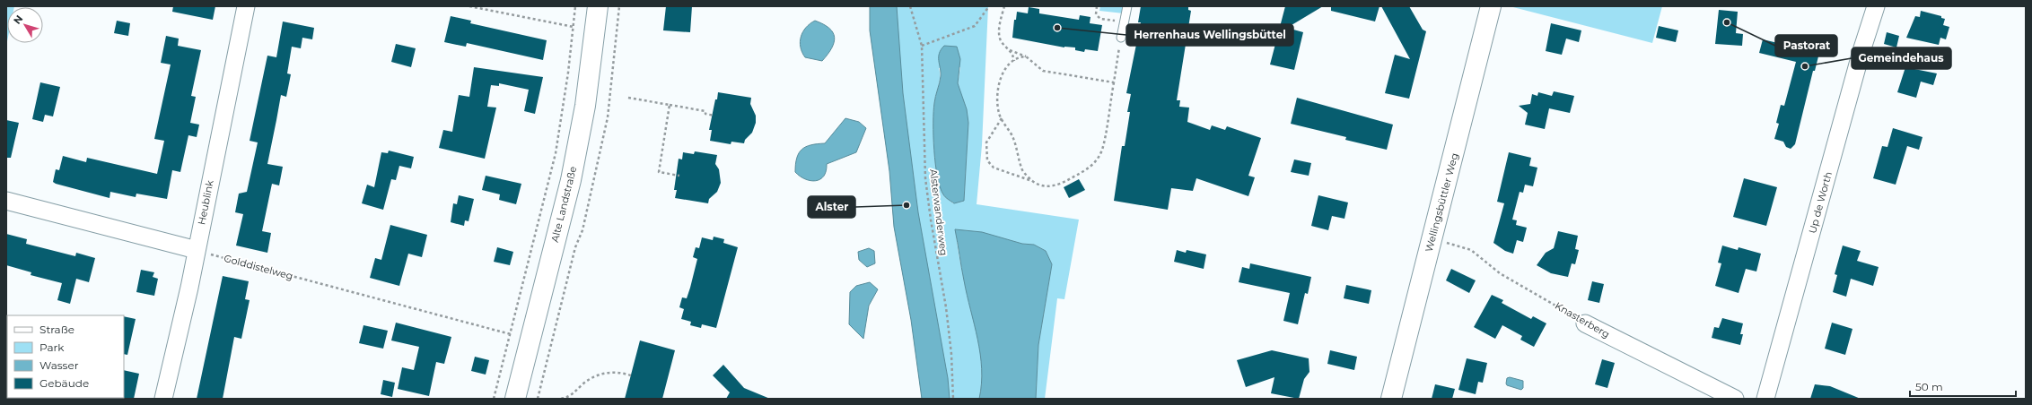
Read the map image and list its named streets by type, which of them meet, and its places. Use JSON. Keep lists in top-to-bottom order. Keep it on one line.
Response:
{"streets":{"main road":["Wellingsbüttler Weg","Alte Landstraße"],"street":["Heublink","Up de Worth","Knasterberg"],"path":["Alsterwanderweg","Golddistelweg"]},"crossings":[["Heublink","Golddistelweg"],["Wellingsbüttler Weg","Knasterberg"]],"places":["Pastorat","Herrenhaus Wellingsbüttel","Gemeindehaus","Alster"],"legend":["Straße","Park","Wasser","Gebäude"],"scale_bar":"50 m","north":"top left"}
